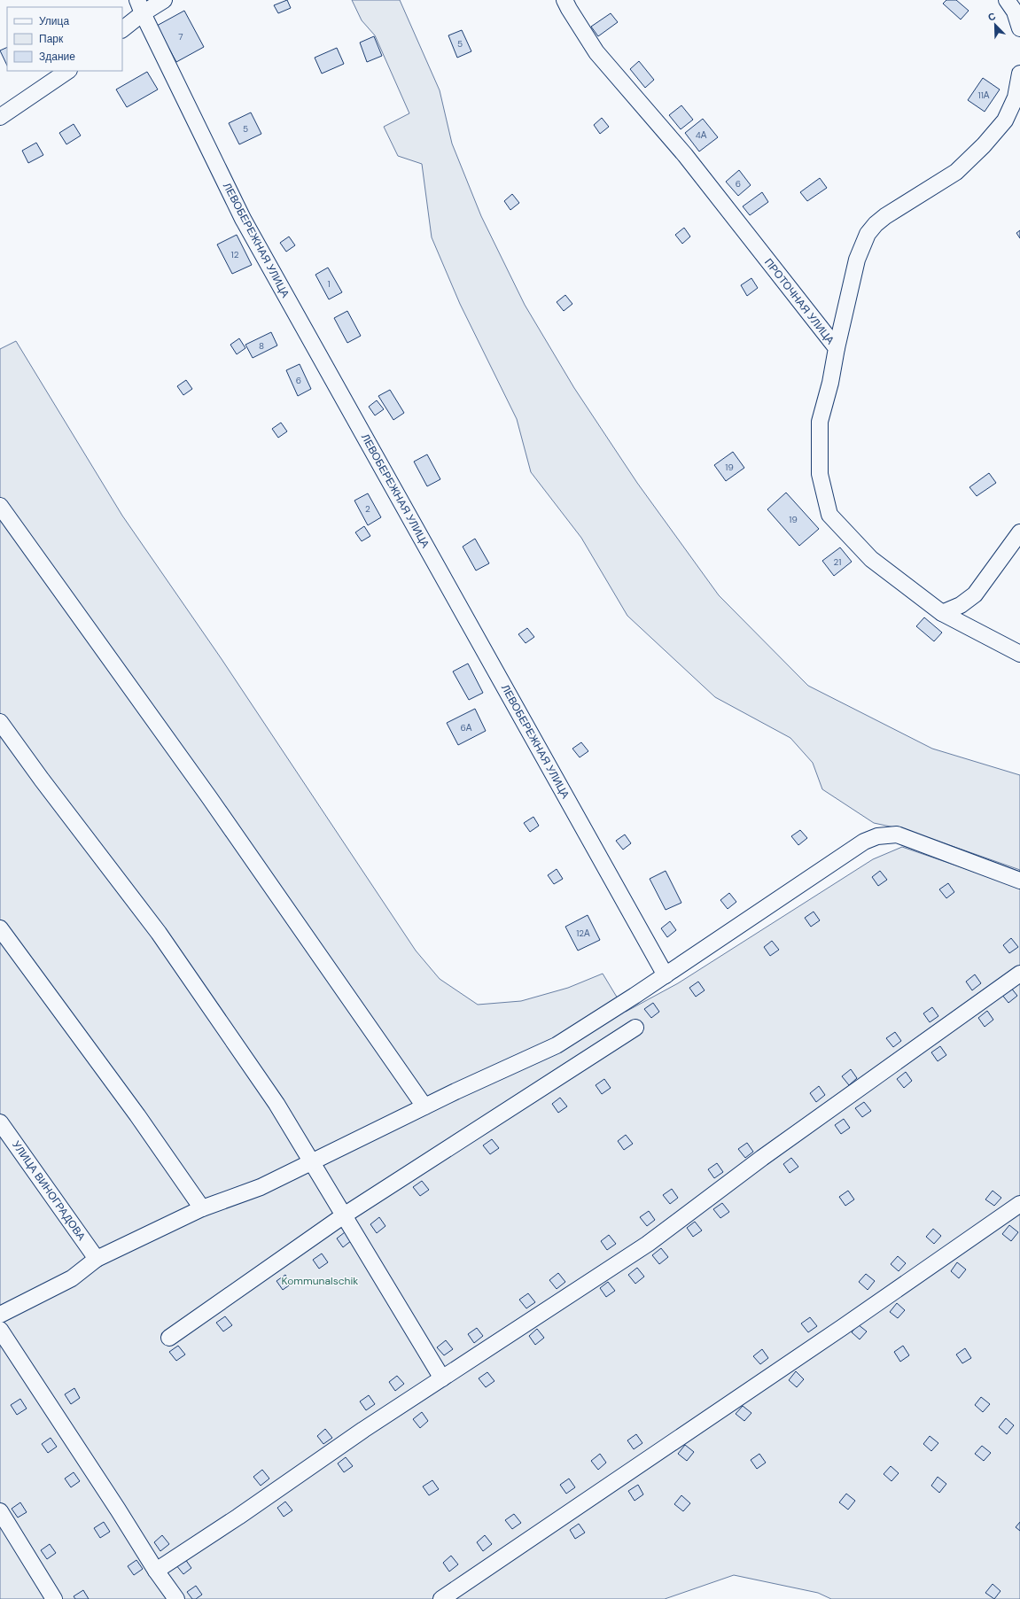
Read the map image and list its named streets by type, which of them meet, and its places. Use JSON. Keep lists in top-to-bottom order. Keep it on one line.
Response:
{"streets":{"street":["ЛЕВОБЕРЕЖНАЯ УЛИЦА","ПРОТОЧНАЯ УЛИЦА","УЛИЦА ВИНОГРАДОВА"]},"parks":["Kommunalschik"],"house_numbers":["7","5","11А","5","4А","6","12","1","8","6","19","2","19","21","6А","12А"],"legend":["Улица","Парк","Здание"],"north":"top left"}
